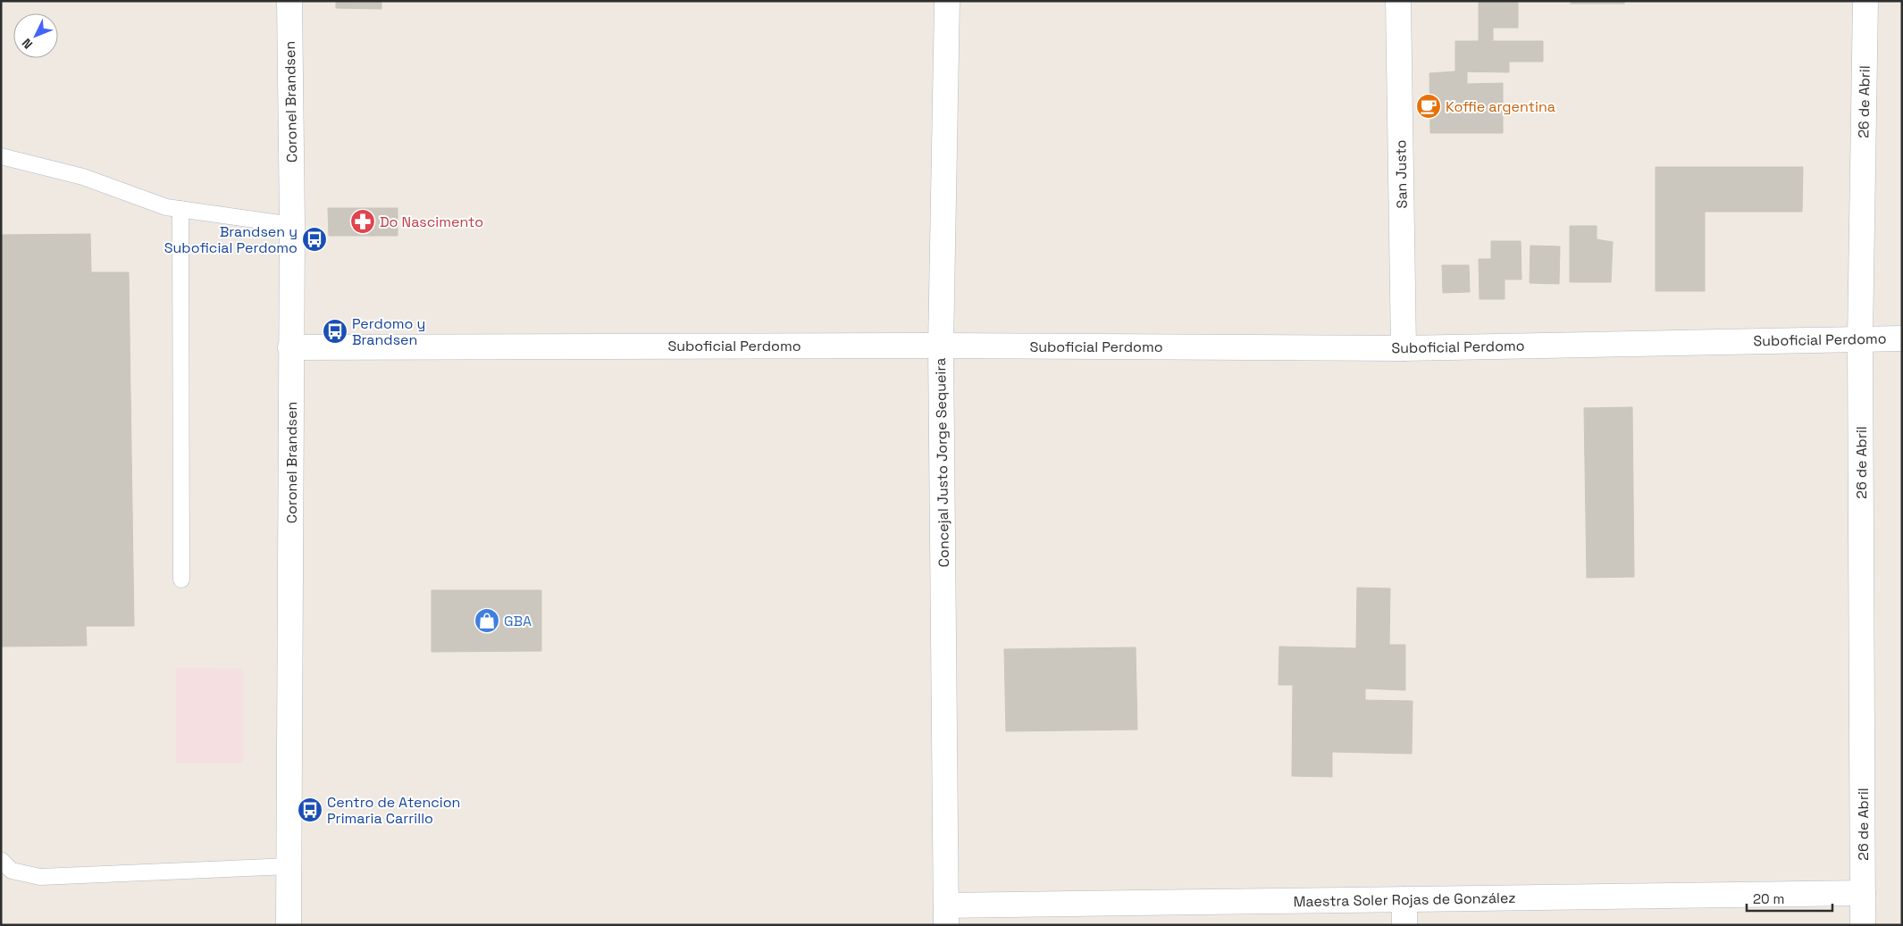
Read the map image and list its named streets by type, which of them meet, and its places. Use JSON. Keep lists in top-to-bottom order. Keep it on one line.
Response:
{"streets":{"street":["Coronel Brandsen","26 de Abril","San Justo","Suboficial Perdomo","Concejal Justo Jorge Sequeira","Maestra Soler Rojas de González"]},"crossings":[["Coronel Brandsen","Suboficial Perdomo"],["26 de Abril","Suboficial Perdomo"],["26 de Abril","Maestra Soler Rojas de González"],["San Justo","Suboficial Perdomo"],["Suboficial Perdomo","Concejal Justo Jorge Sequeira"],["Concejal Justo Jorge Sequeira","Maestra Soler Rojas de González"]],"places":{"cafe":["Koffie argentina"],"pharmacy":["Do Nascimento"],"bus stop":["Brandsen y Suboficial Perdomo","Perdomo y Brandsen","Centro de Atencion Primaria Carrillo"],"shop":["GBA"]},"scale_bar":"20 m","north":"bottom left"}
